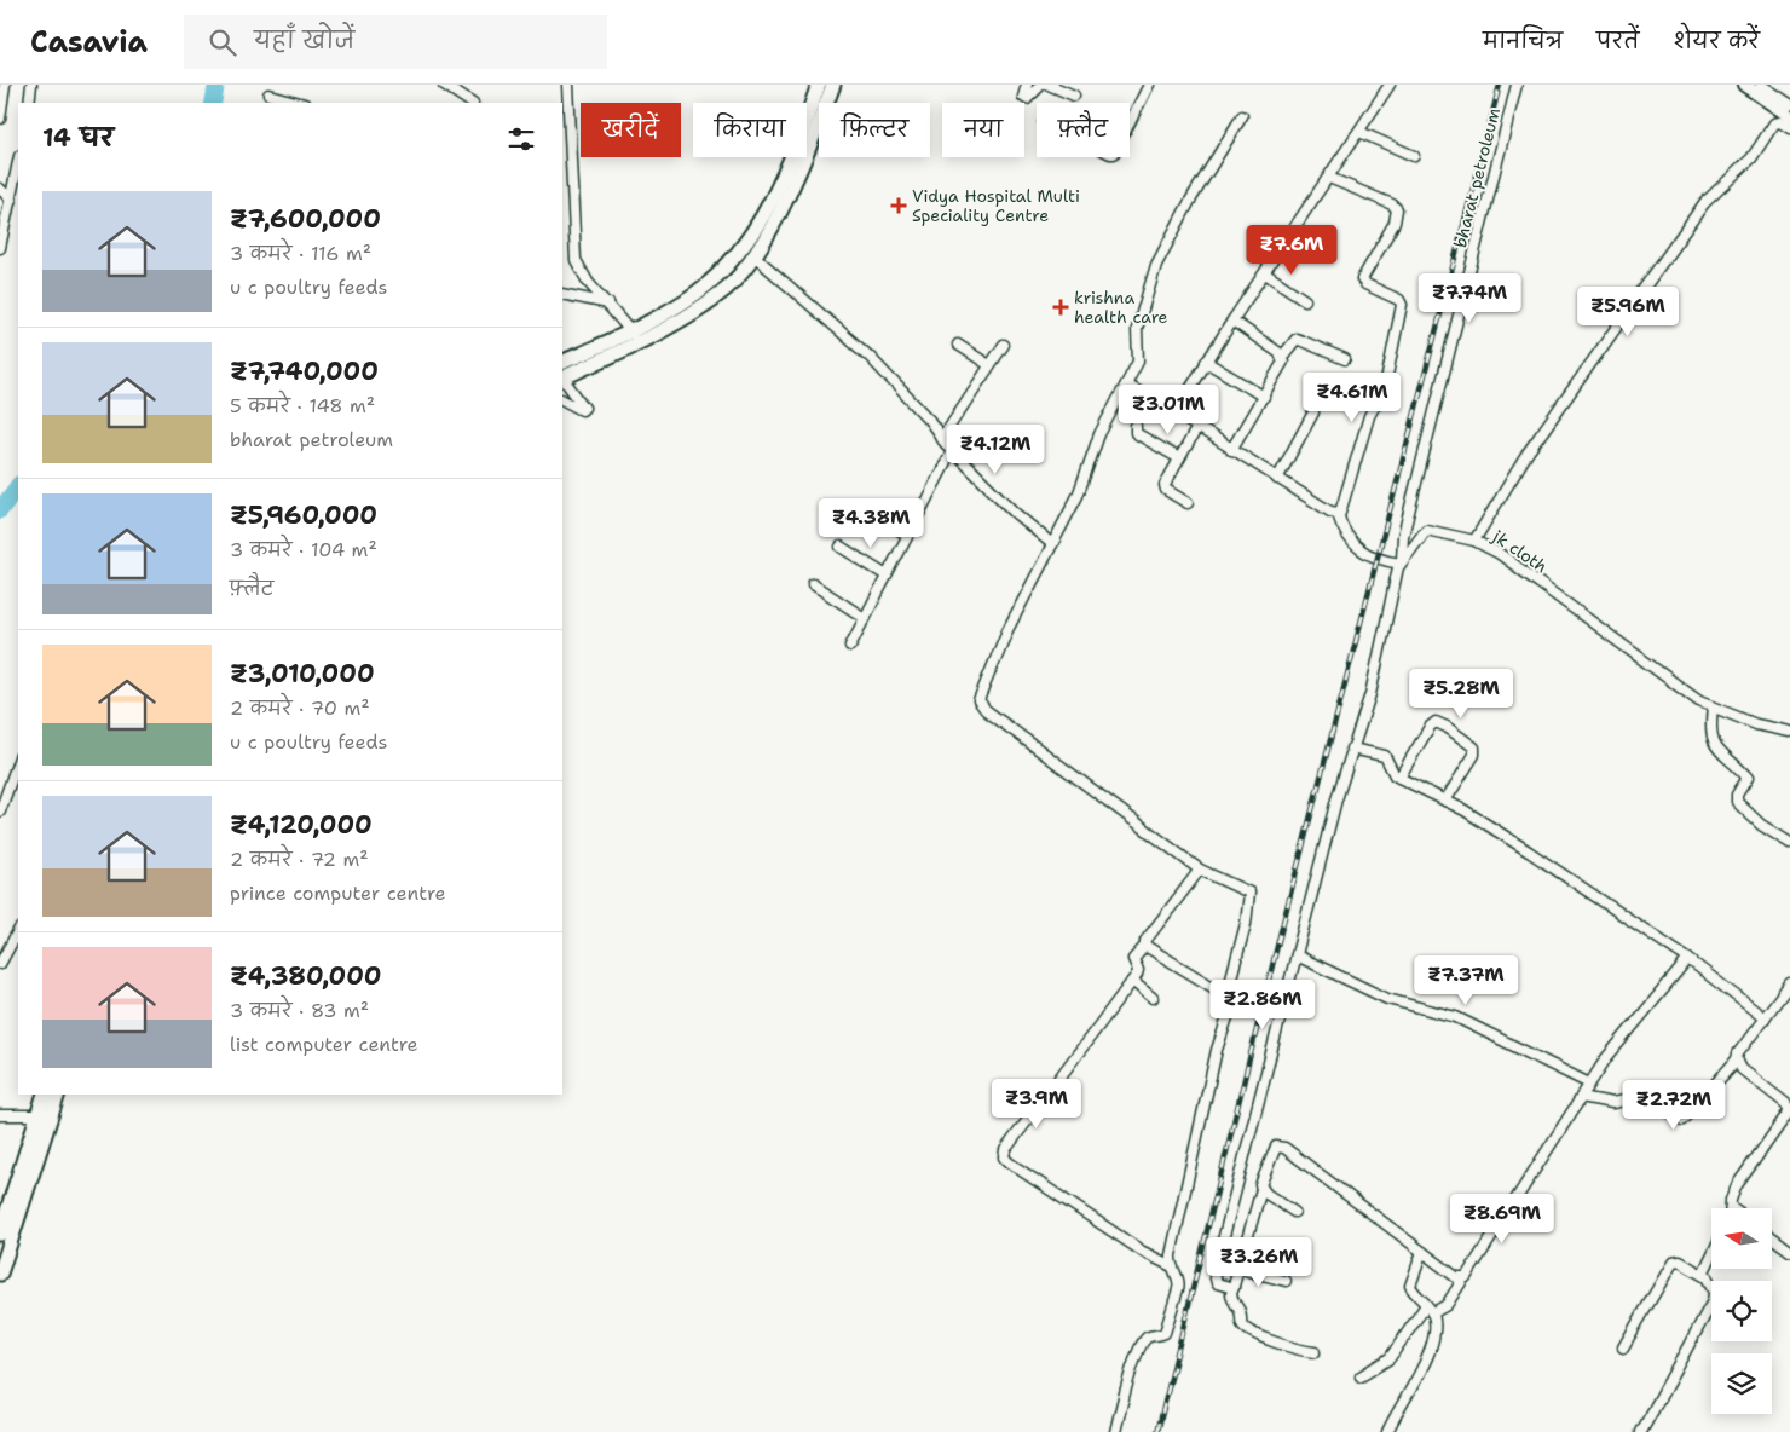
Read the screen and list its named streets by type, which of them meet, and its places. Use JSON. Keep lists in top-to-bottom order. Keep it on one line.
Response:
{"streets":{"street":["bharat petroleum","jk cloth"]},"crossings":[["bharat petroleum","jk cloth"]],"places":{"health":["Vidya Hospital Multi Speciality Centre","krishna health care"]},"north":"left","page":{"header":"Casavia","search":"यहाँ खोजें","nav":["मानचित्र","परतें","शेयर करें"],"chip":["खरीदें","किराया","फ़िल्टर","नया","फ़्लैट"],"heading":"14 घर","list":[{"name":"₹7,600,000","note":"3 कमरे · 116 m² · u c poultry feeds"},{"name":"₹7,740,000","note":"5 कमरे · 148 m² · bharat petroleum"},{"name":"₹5,960,000","note":"3 कमरे · 104 m² · फ़्लैट"},{"name":"₹3,010,000","note":"2 कमरे · 70 m² · u c poultry feeds"},{"name":"₹4,120,000","note":"2 कमरे · 72 m² · prince computer centre"},{"name":"₹4,380,000","note":"3 कमरे · 83 m² · list computer centre"}],"price":["₹7.6M","₹7.74M","₹5.96M","₹4.61M","₹3.01M","₹4.12M","₹4.38M","₹5.28M","₹7.37M","₹2.86M","₹3.9M","₹2.72M","₹8.69M","₹3.26M"]}}
